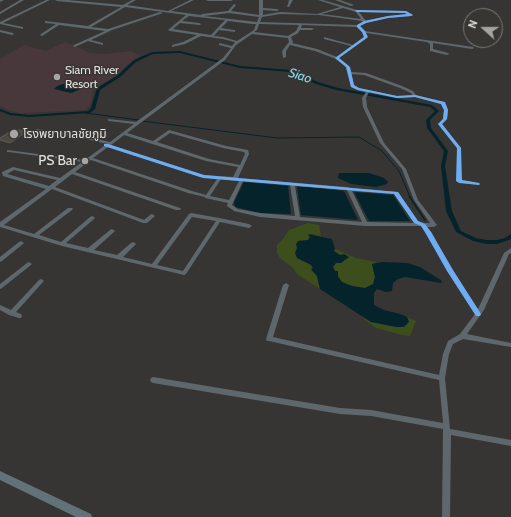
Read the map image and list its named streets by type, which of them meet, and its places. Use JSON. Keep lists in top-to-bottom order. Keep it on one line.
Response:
{"water":["Siao"],"places":["Siam River Resort","โรงพยาบาลชัยภูมิ","PS Bar"],"north":"left"}
